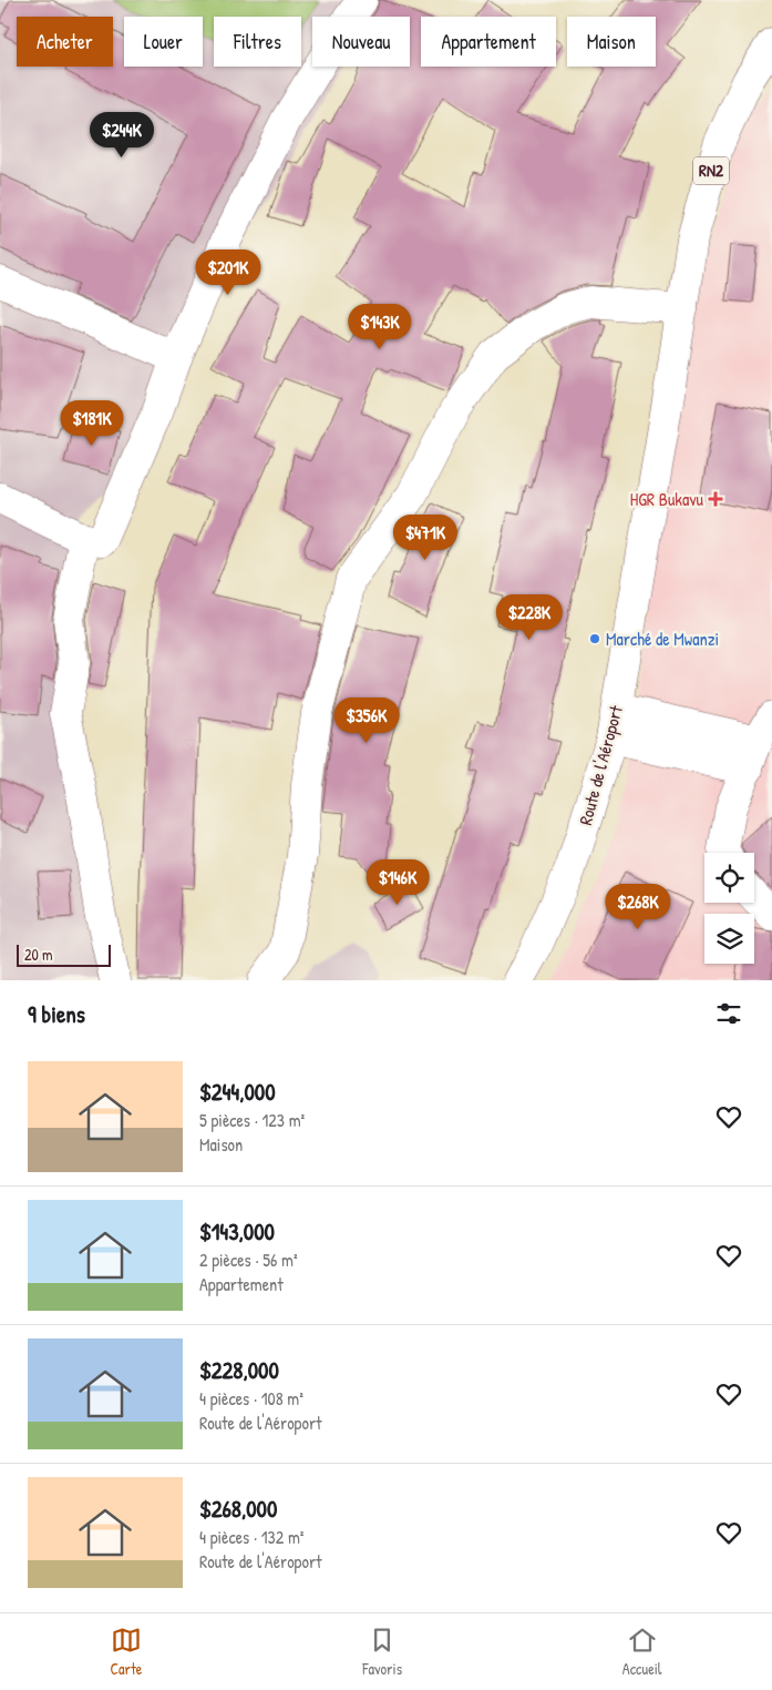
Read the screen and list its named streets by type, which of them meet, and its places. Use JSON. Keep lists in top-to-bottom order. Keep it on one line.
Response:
{"streets":{"main road":["RN2","Route de l'Aéroport"]},"crossings":[["RN2","Route de l'Aéroport"]],"places":{"health":["HGR Bukavu"],"other":["Marché de Mwanzi"]},"scale_bar":"20 m","page":{"chip":["Acheter","Louer","Filtres","Nouveau","Appartement","Maison"],"price":["$244K","$201K","$143K","$181K","$471K","$228K","$356K","$146K","$268K"],"scale":"20 m","heading":"9 biens","list":[{"name":"$244,000","note":"5 pièces · 123 m² · Maison"},{"name":"$143,000","note":"2 pièces · 56 m² · Appartement"},{"name":"$228,000","note":"4 pièces · 108 m² · Route de l'Aéroport"},{"name":"$268,000","note":"4 pièces · 132 m² · Route de l'Aéroport"}],"tabs":["Carte","Favoris","Accueil"]}}
